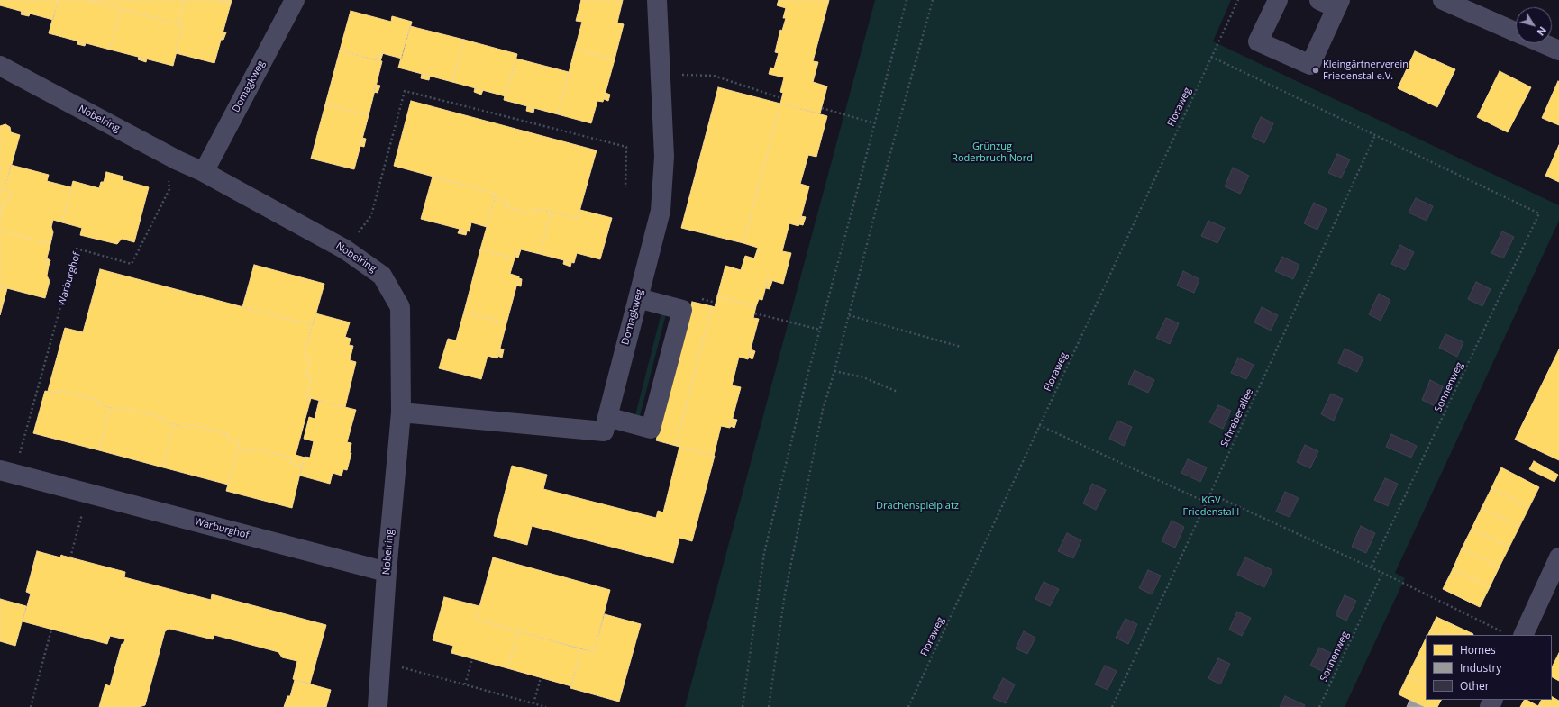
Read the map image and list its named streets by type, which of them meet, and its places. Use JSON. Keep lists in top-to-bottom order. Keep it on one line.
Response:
{"streets":{"street":["Domagkweg","Nobelring","Warburghof"],"path":["Floraweg","Sonnenweg","Schreberallee"]},"crossings":[["Domagkweg","Nobelring"],["Nobelring","Warburghof"],["Sonnenweg","Schreberallee"]],"parks":["Grünzug Roderbruch Nord","KGV Friedenstal I","Drachenspielplatz"],"places":["Kleingärtnerverein Friedenstal e.V."],"legend":["Homes","Industry","Other"],"north":"bottom right"}
